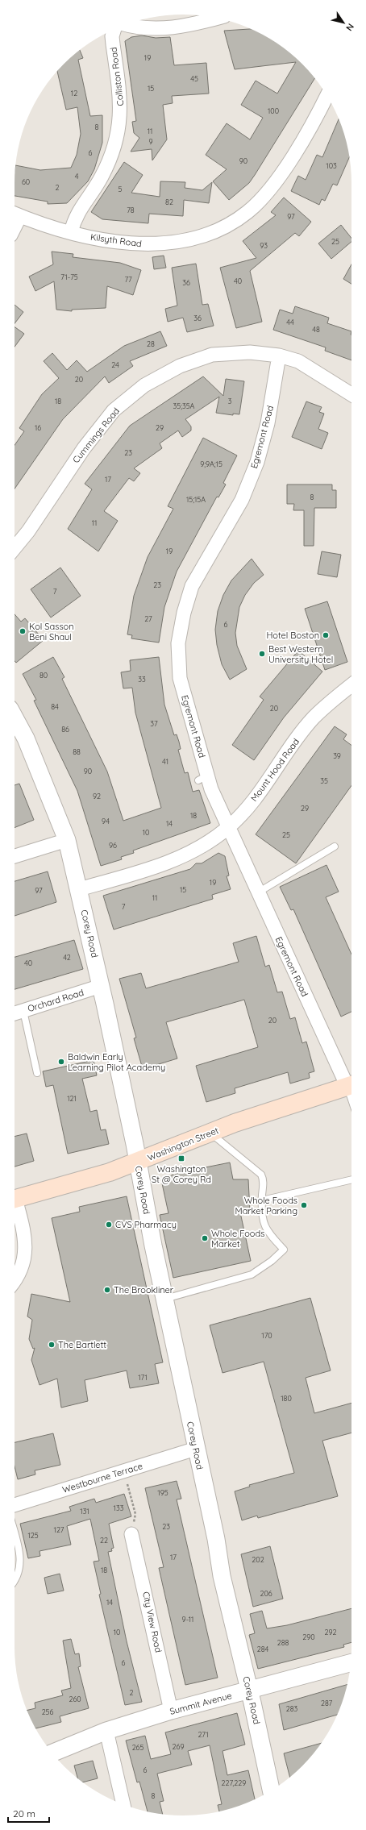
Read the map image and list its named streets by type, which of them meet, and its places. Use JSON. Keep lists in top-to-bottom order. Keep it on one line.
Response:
{"streets":{"main road":["Washington Street"],"street":["Colliston Road","Kilsyth Road","Cummings Road","Egremont Road","Mount Hood Road","Corey Road","Orchard Road","Westbourne Terrace","City View Road","Summit Avenue"]},"crossings":[["Colliston Road","Kilsyth Road"],["Cummings Road","Egremont Road"],["Egremont Road","Mount Hood Road"],["Egremont Road","Washington Street"],["Mount Hood Road","Corey Road"],["Corey Road","Orchard Road"],["Corey Road","Washington Street"],["Corey Road","Westbourne Terrace"],["Corey Road","Summit Avenue"],["City View Road","Summit Avenue"]],"places":{"other":["Kol Sasson Beni Shaul","Hotel Boston","Best Western University Hotel","Baldwin Early Learning Pilot Academy","Whole Foods Market Parking","CVS Pharmacy","Whole Foods Market","The Brookliner","The Bartlett"],"transit":["Washington St @ Corey Rd"]},"house_numbers":["19","45","15","12","100","8","11","9","6","90","103","4","60","2","5","82","78","97","25","93","71-75","77","40","36","36","44","48","28","24","20","18","3","35;35A","16","29","23","9;9A;15","17","8","15;15A","11","19","23","7","27","6","80","33","84","20","37","86","88","39","41","90","35","92","29","18","94","14","10","25","96","19","15","97","11","7","42","40","20","121","170","171","180","195","133","131","23","127","125","22","17","202","18","206","14","9-11","10","292","290","288","284","6","2","260","287","283","256","271","269","265","6","227,229","8"],"scale_bar":"20 m","north":"bottom right"}
